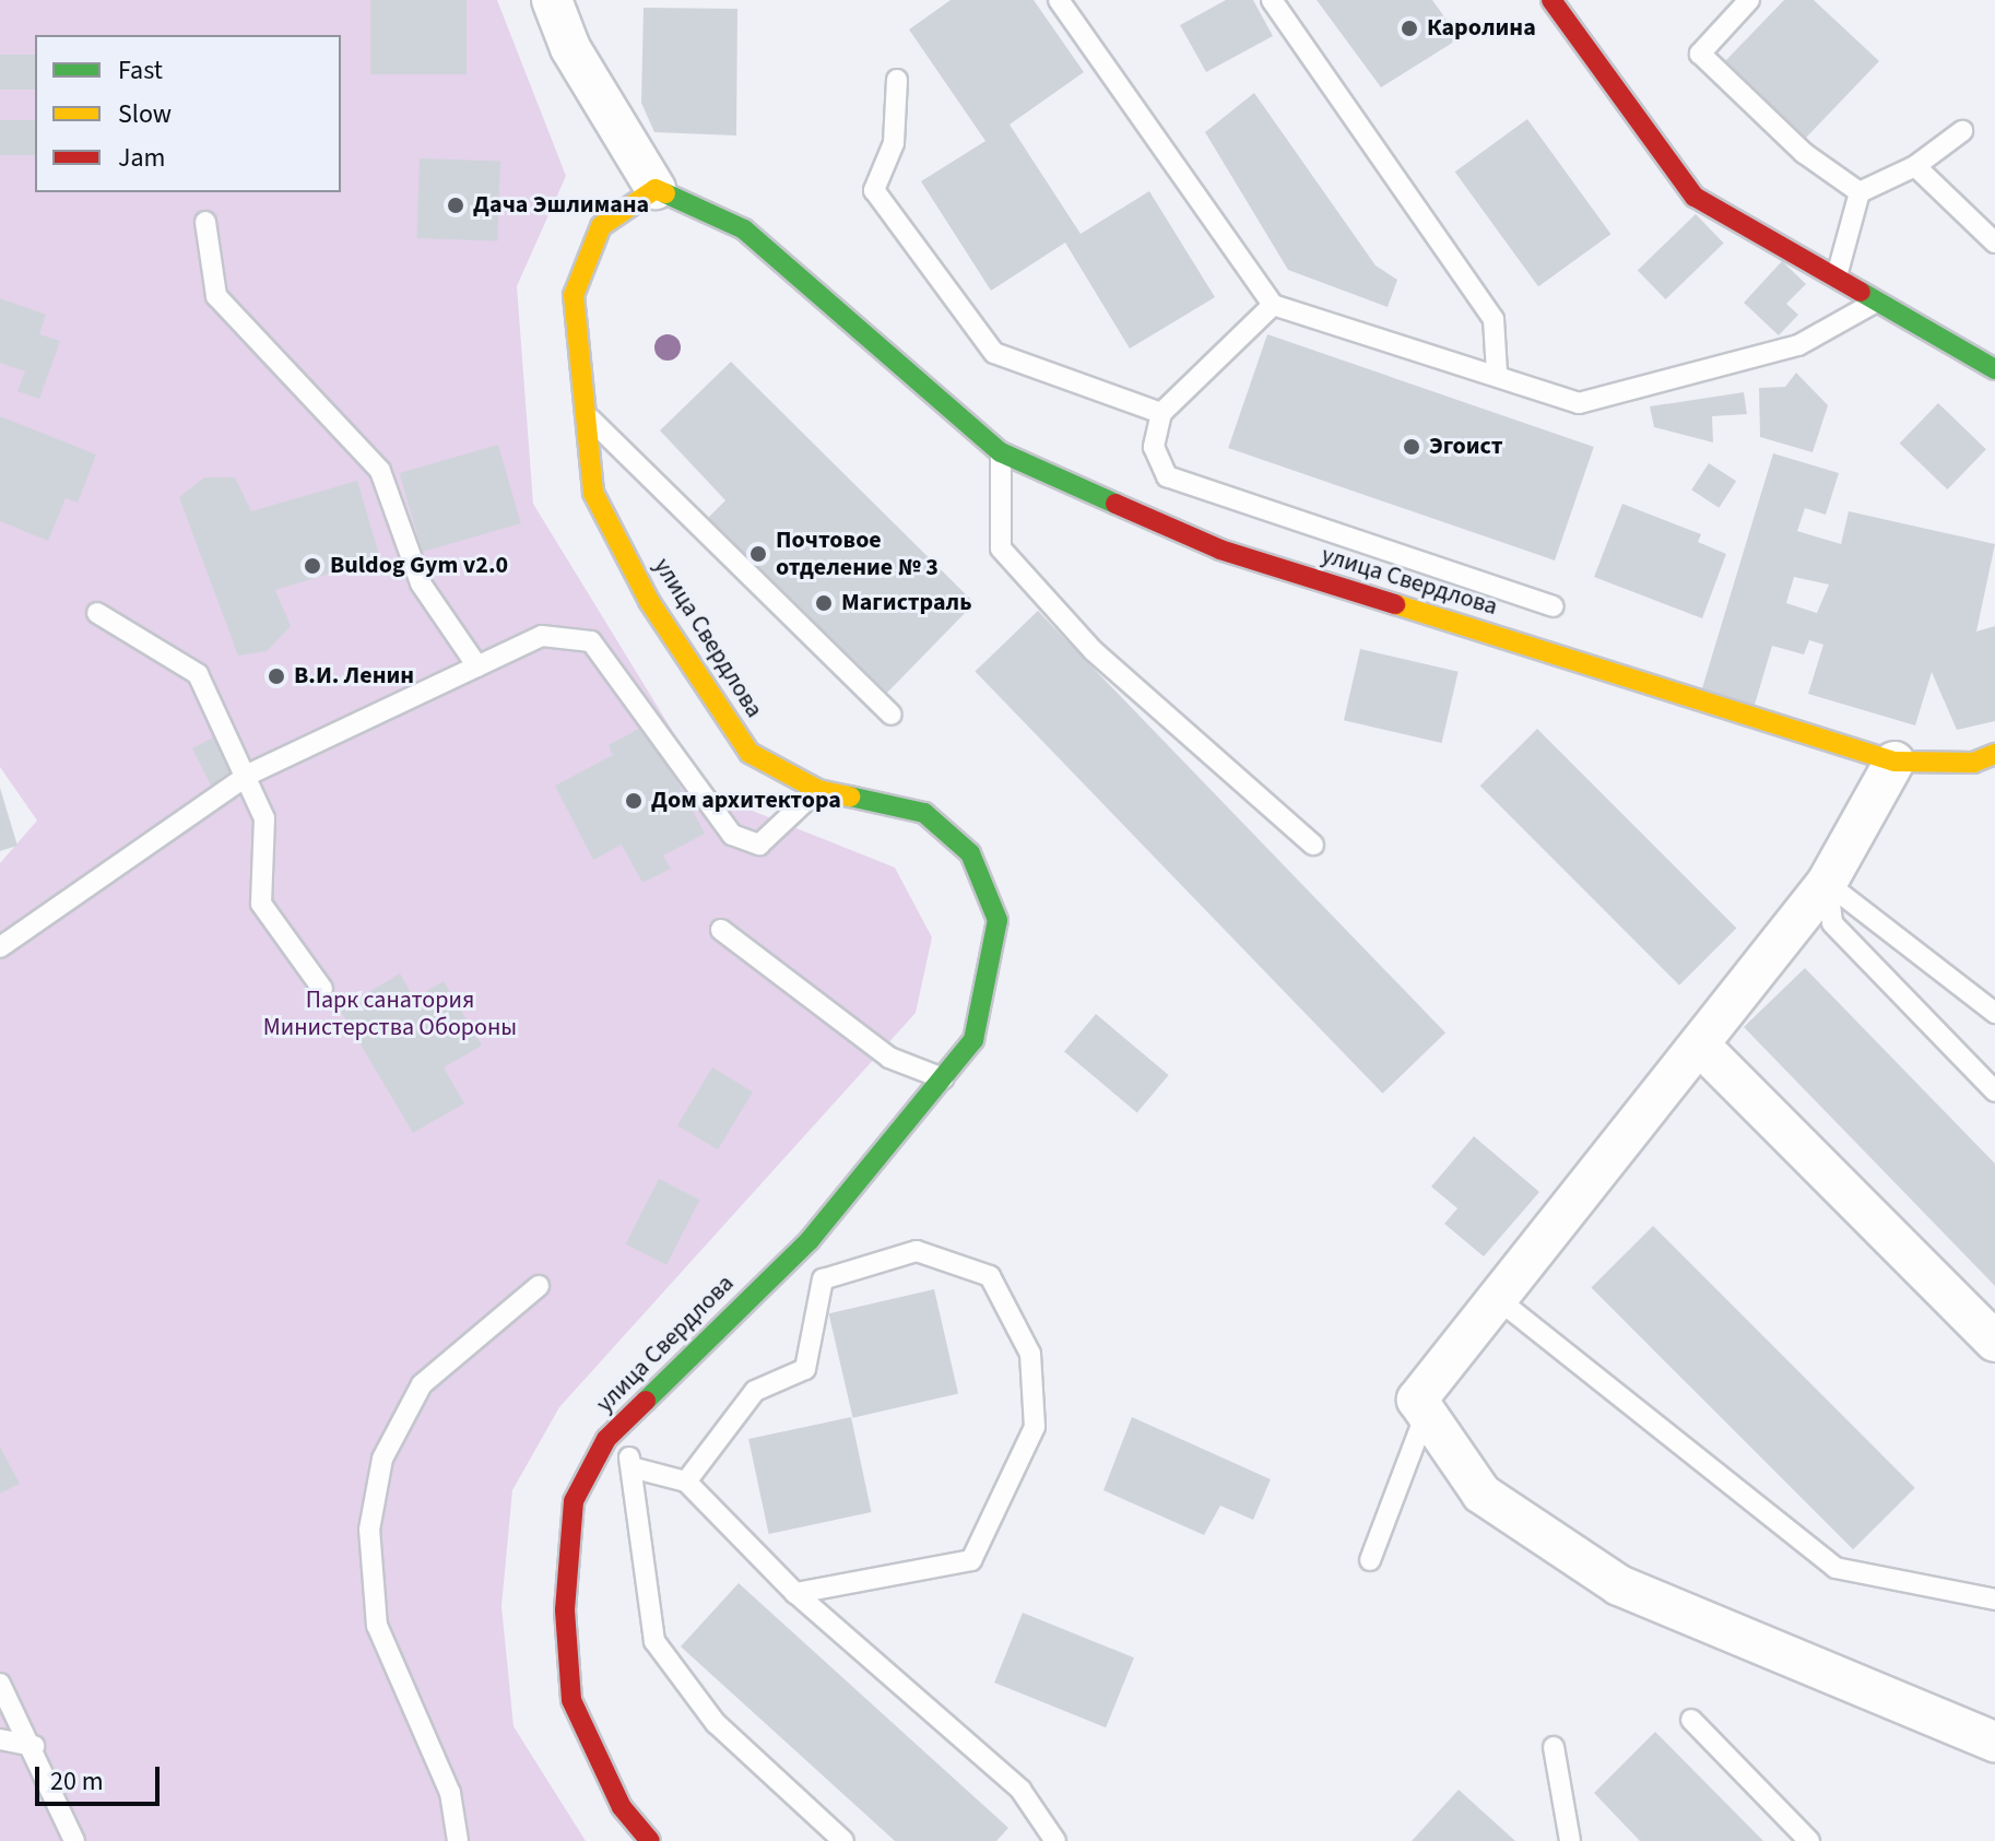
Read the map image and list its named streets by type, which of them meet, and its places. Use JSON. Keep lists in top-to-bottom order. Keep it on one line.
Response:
{"streets":{"main road":["улица Свердлова"]},"parks":["Парк санатория Министерства Обороны"],"places":["Каролина","Дача Эшлимана","Эгоист","Почтовое отделение № 3","Buldog Gym v2.0","Магистраль","В.И. Ленин","Дом архитектора"],"legend":["Fast","Slow","Jam"],"scale_bar":"20 m"}
